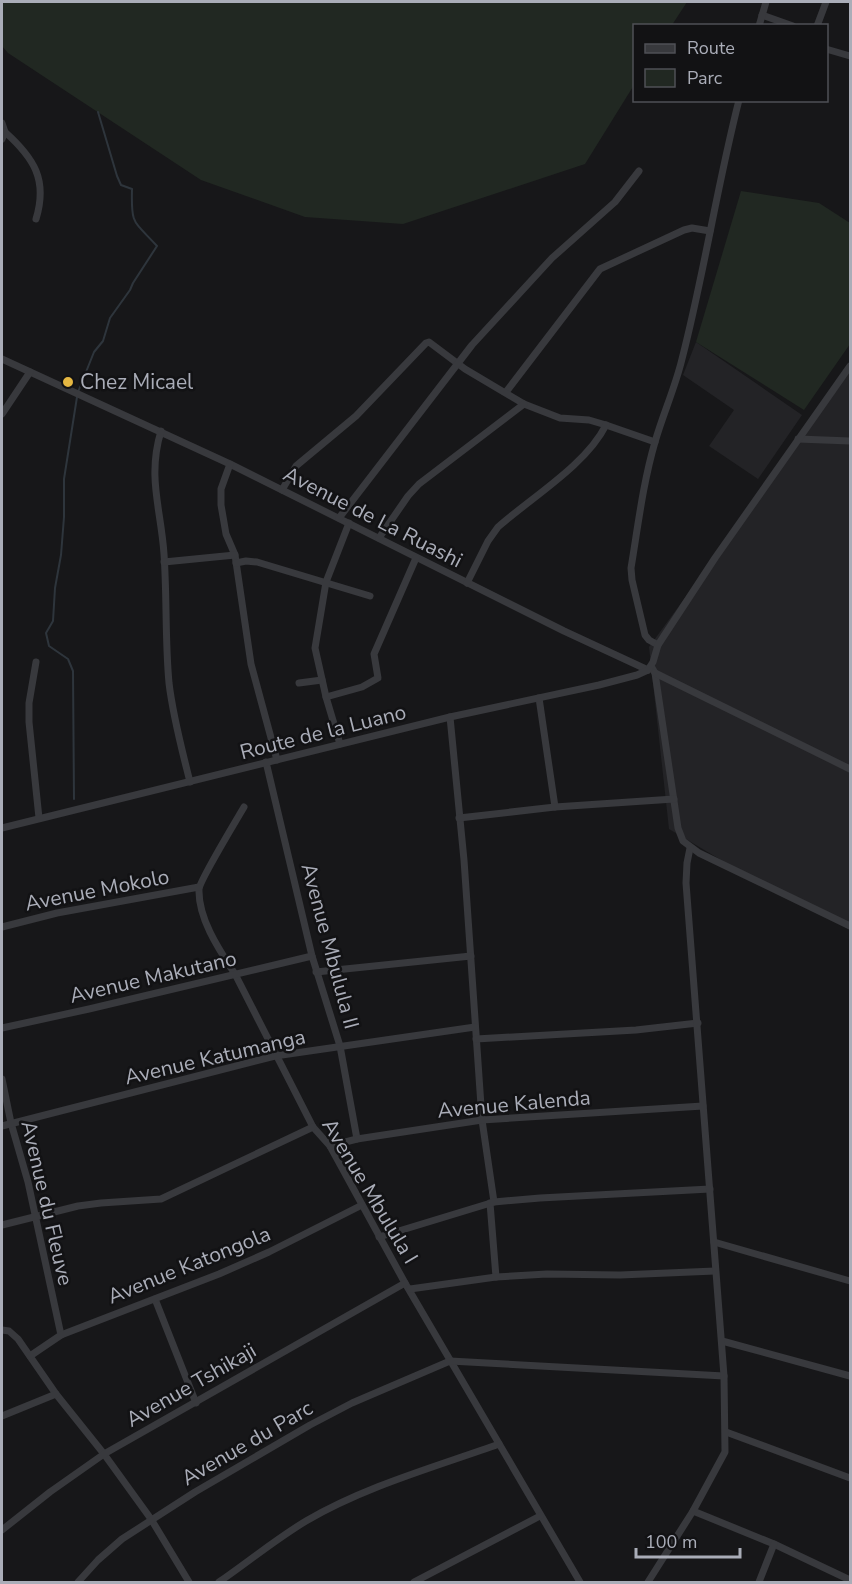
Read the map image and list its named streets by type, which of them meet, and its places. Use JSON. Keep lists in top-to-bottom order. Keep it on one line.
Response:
{"streets":{"street":["Avenue de La Ruashi","Route de la Luano","Avenue Mokolo","Avenue Mbulula II","Avenue Makutano","Avenue Katumanga","Avenue Kalenda","Avenue Mbulula I","Avenue du Fleuve","Avenue Katongola","Avenue Tshikaji","Avenue du Parc"]},"crossings":[["Avenue de La Ruashi","Route de la Luano"],["Route de la Luano","Avenue Mbulula II"],["Avenue Mokolo","Avenue Mbulula I"],["Avenue Mbulula II","Avenue Makutano"],["Avenue Mbulula II","Avenue Katumanga"],["Avenue Mbulula II","Avenue Kalenda"],["Avenue Makutano","Avenue Mbulula I"],["Avenue Katumanga","Avenue Mbulula I"],["Avenue Katumanga","Avenue du Fleuve"],["Avenue Kalenda","Avenue Mbulula I"],["Avenue Mbulula I","Avenue Katongola"],["Avenue Mbulula I","Avenue Tshikaji"],["Avenue Mbulula I","Avenue du Parc"],["Avenue du Fleuve","Avenue Katongola"]],"places":["Chez Micael"],"legend":["Route","Parc"],"scale_bar":"100 m"}
